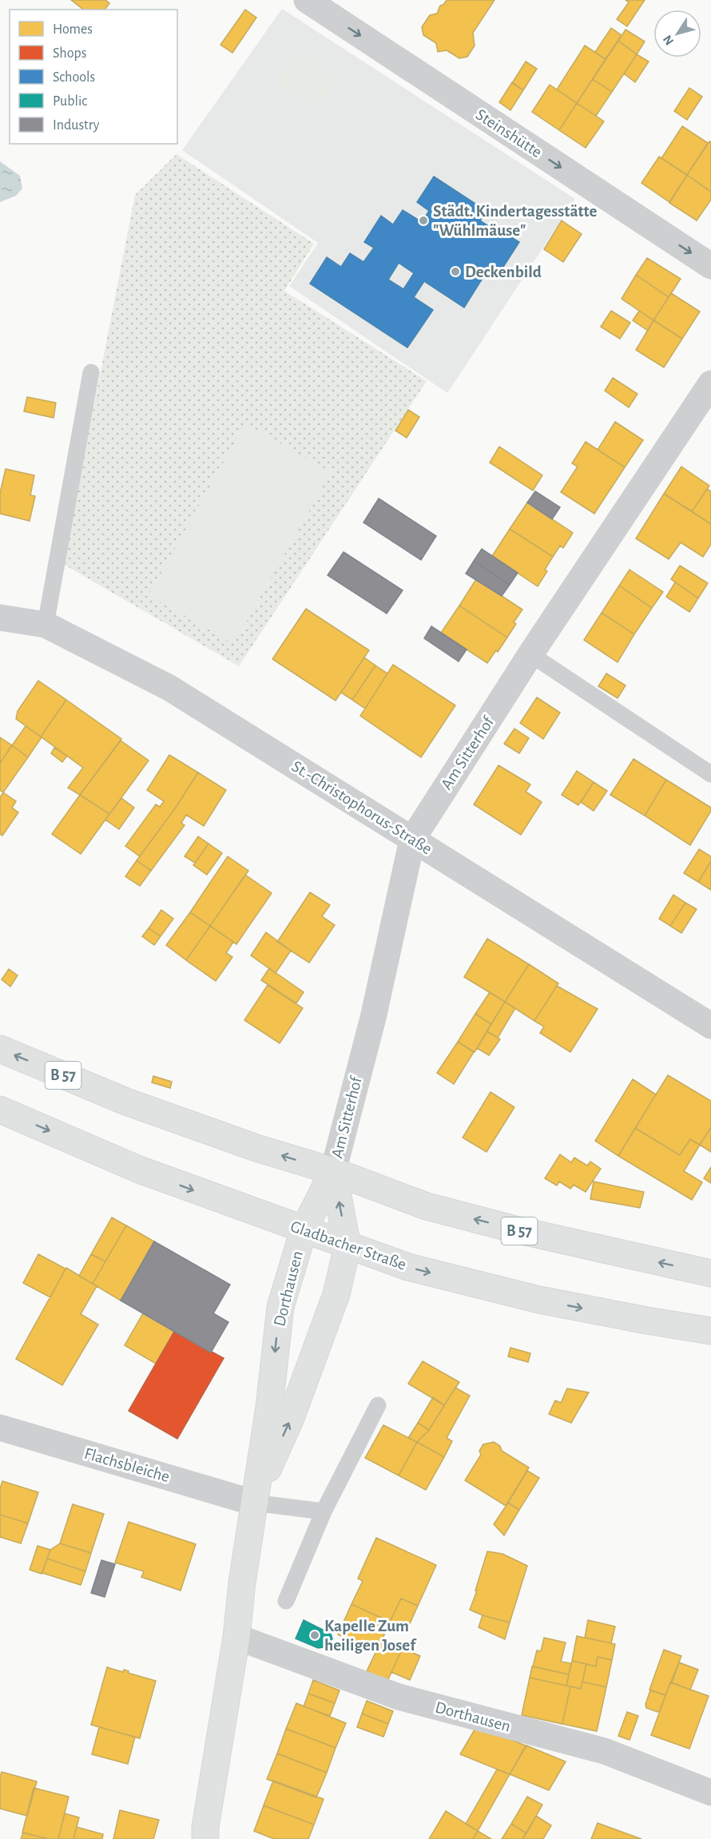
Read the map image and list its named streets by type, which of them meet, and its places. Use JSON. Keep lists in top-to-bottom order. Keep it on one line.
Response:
{"streets":{"main road":["B 57","Gladbacher Straße","Dorthausen"],"street":["Steinshütte","Am Sitterhof","St.-Christophorus-Straße","Flachsbleiche"]},"crossings":[["Am Sitterhof","St.-Christophorus-Straße"],["Am Sitterhof","B 57"],["Am Sitterhof","Dorthausen"],["B 57","Dorthausen"],["Gladbacher Straße","Dorthausen"],["Dorthausen","Flachsbleiche"]],"one_way":["Steinshütte"],"places":["Städt. Kindertagesstätte \"Wühlmäuse\"","Deckenbild","Kapelle Zum heiligen Josef"],"legend":["Homes","Shops","Schools","Public","Industry"],"north":"bottom left"}
